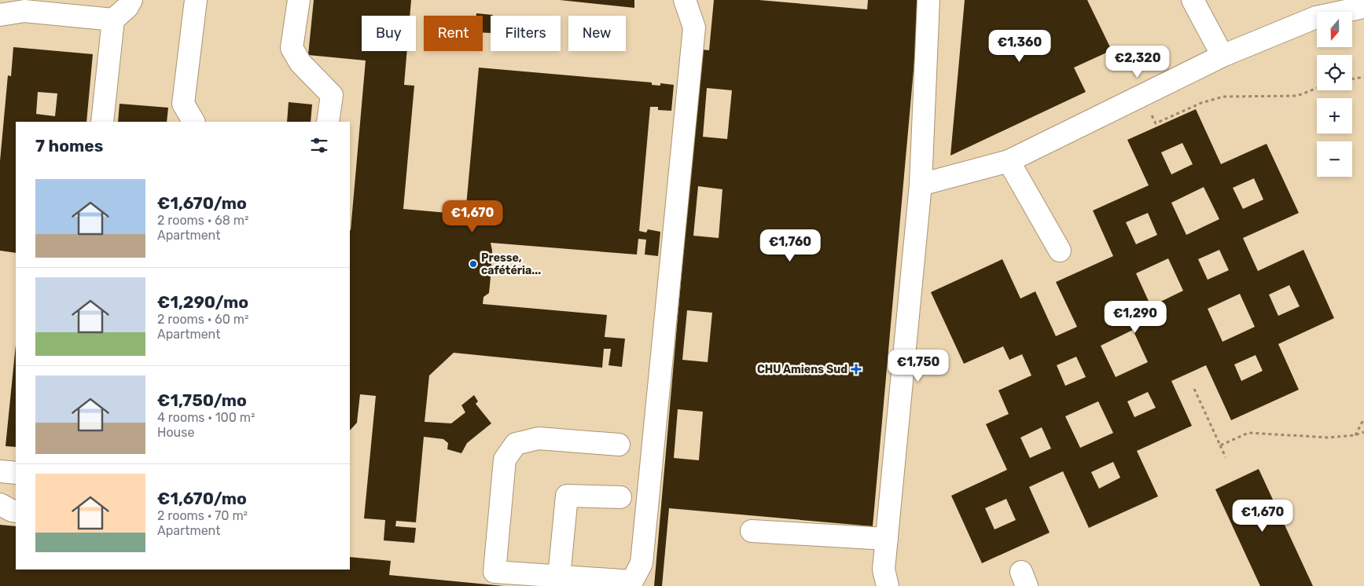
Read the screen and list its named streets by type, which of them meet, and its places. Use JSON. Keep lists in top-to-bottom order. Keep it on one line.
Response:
{"places":{"other":["Presse, cafétéria..."],"health":["CHU Amiens Sud"]},"north":"bottom","page":{"map_buttons":["+","−"],"chip":["Buy","Rent","Filters","New"],"price":["€1,360","€2,320","€1,670","€1,760","€1,290","€1,750","€1,670"],"heading":"7 homes","list":[{"name":"€1,670/mo","note":"2 rooms · 68 m² · Apartment"},{"name":"€1,290/mo","note":"2 rooms · 60 m² · Apartment"},{"name":"€1,750/mo","note":"4 rooms · 100 m² · House"},{"name":"€1,670/mo","note":"2 rooms · 70 m² · Apartment"}]}}
